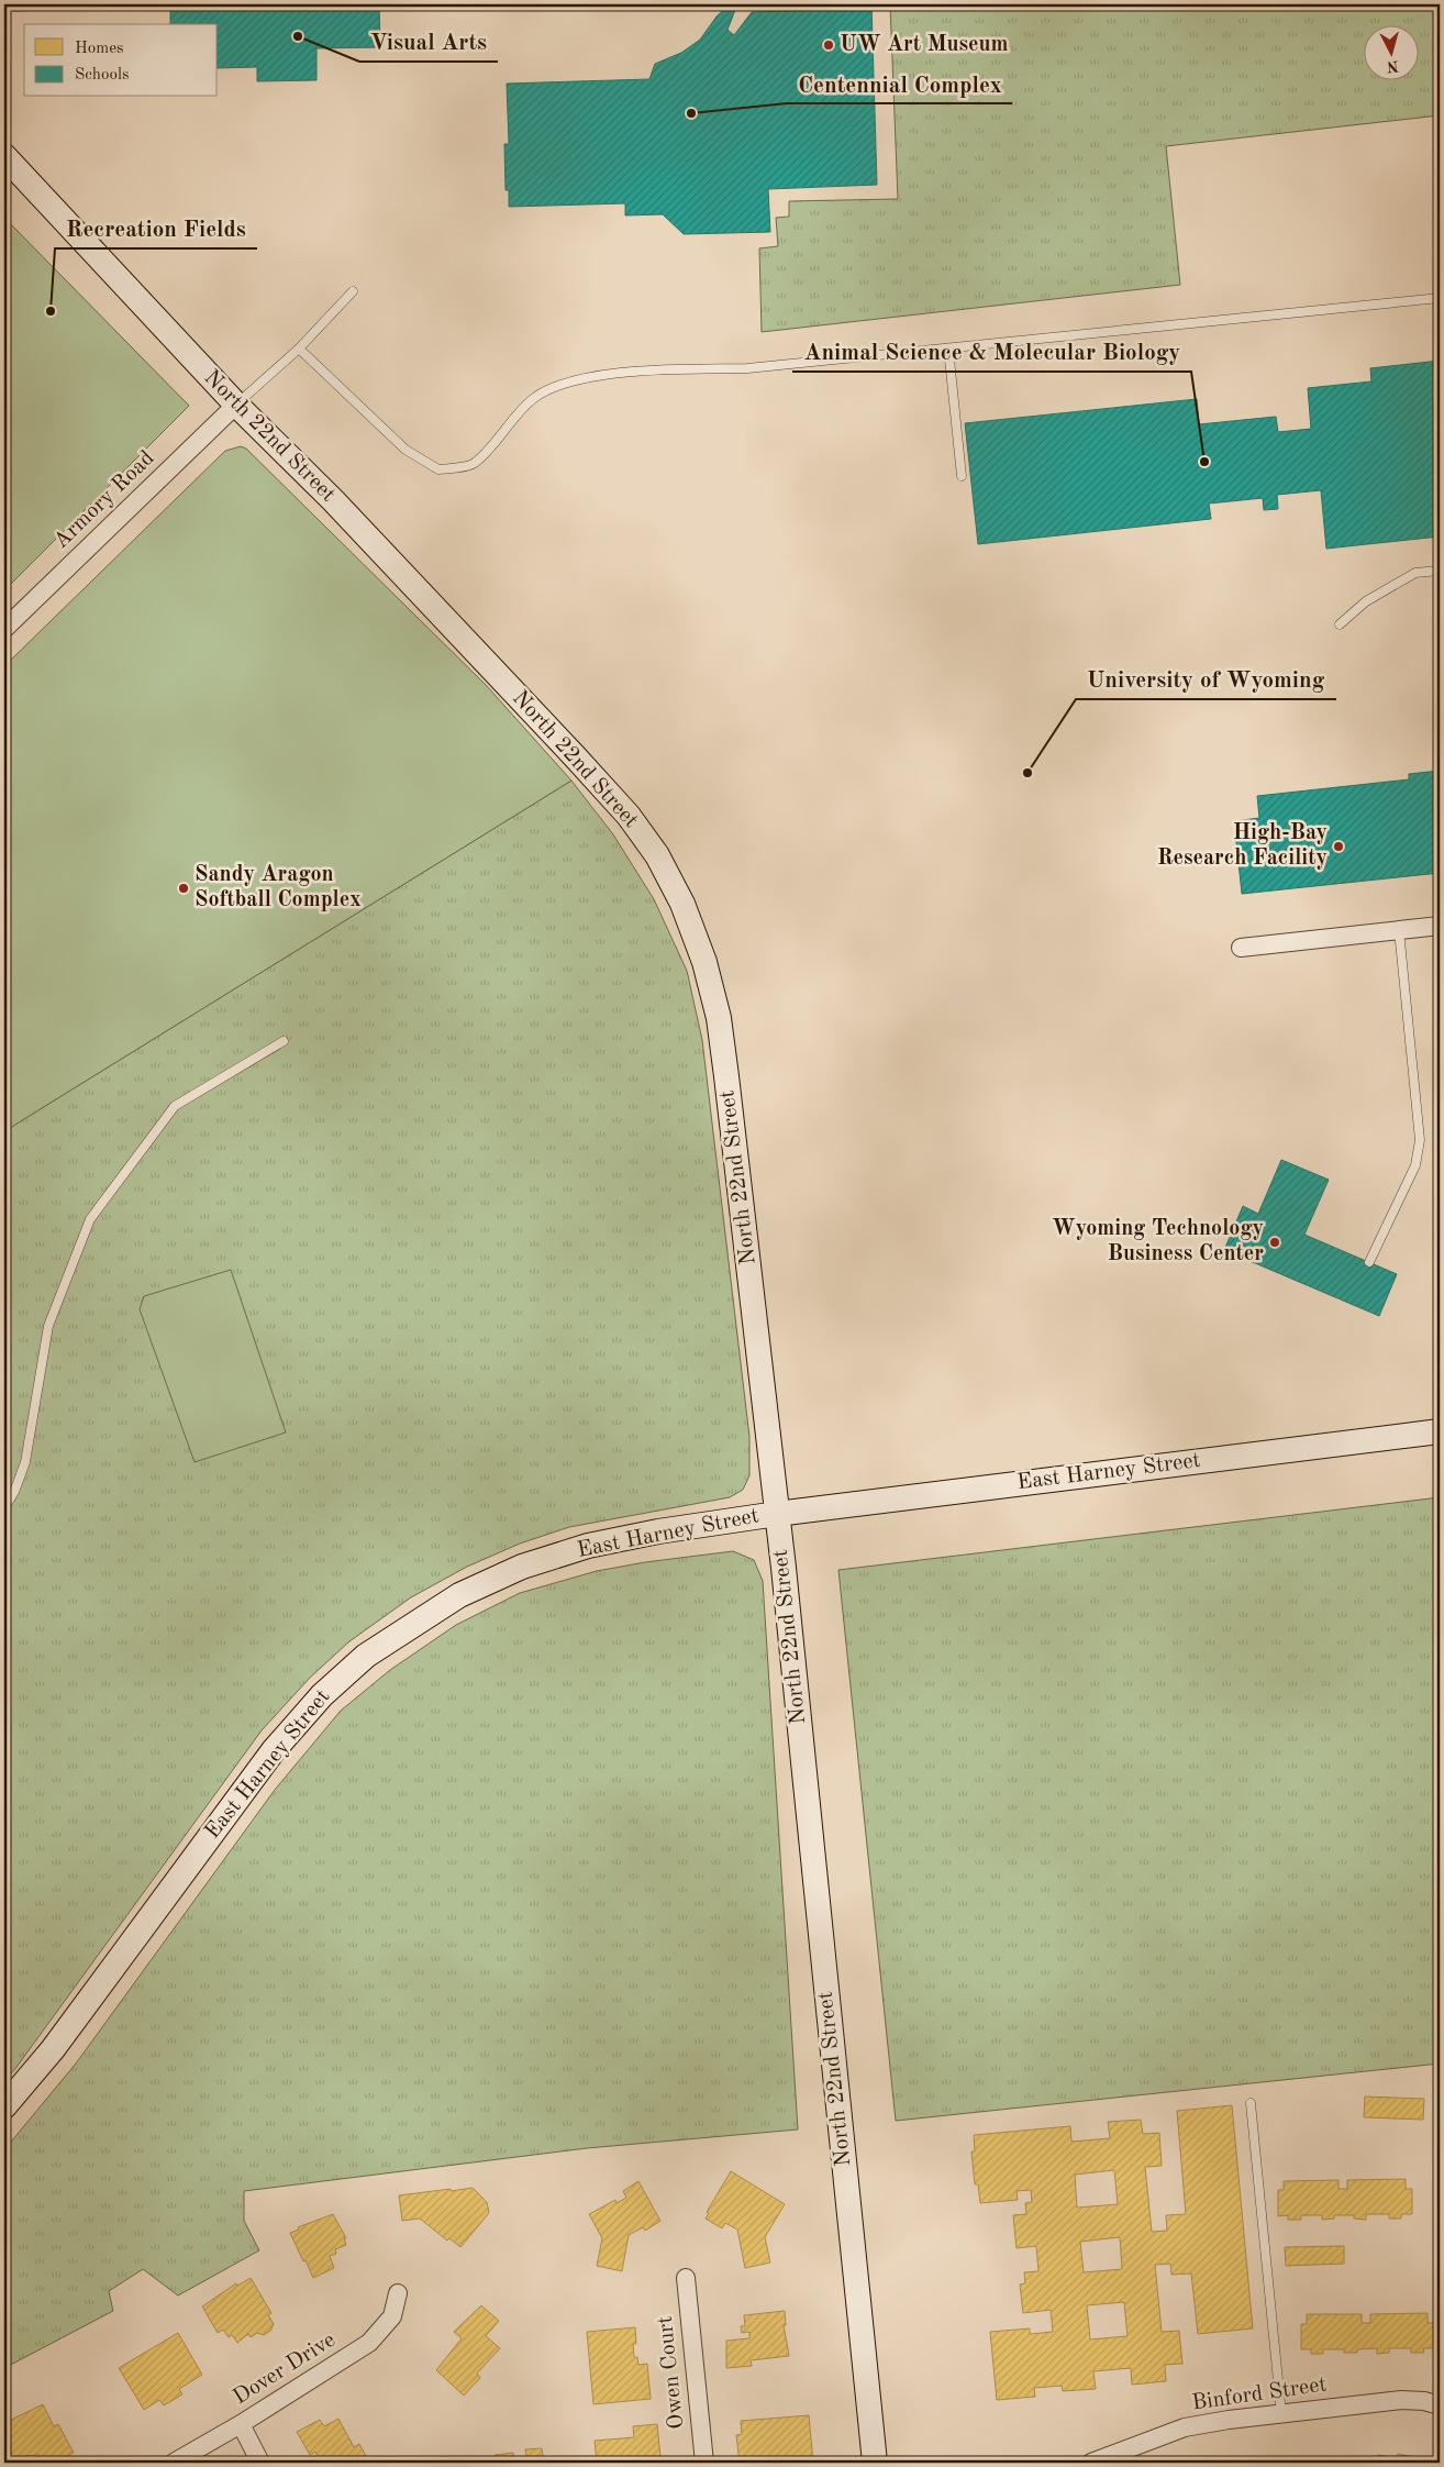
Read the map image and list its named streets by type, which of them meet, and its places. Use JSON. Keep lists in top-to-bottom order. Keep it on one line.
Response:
{"streets":{"street":["North 22nd Street","Armory Road","East Harney Street","Dover Drive","Owen Court","Binford Street"]},"crossings":[["North 22nd Street","Armory Road"],["North 22nd Street","East Harney Street"]],"places":["Visual Arts","UW Art Museum","Centennial Complex","Recreation Fields","Animal Science & Molecular Biology","University of Wyoming","High-Bay Research Facility","Sandy Aragon Softball Complex","Wyoming Technology Business Center"],"legend":["Homes","Schools"],"north":"bottom"}
